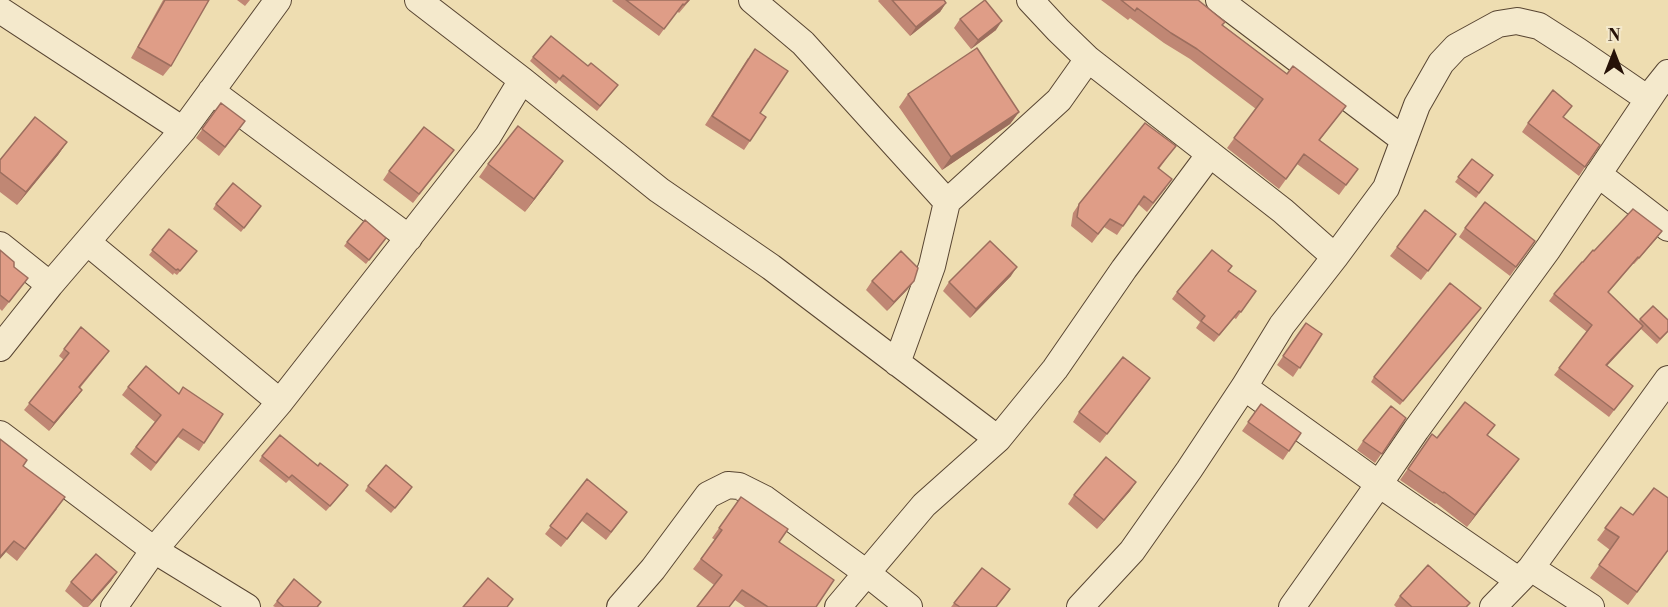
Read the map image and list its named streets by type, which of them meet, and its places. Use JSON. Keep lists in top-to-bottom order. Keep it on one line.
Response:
{"north":"top"}
